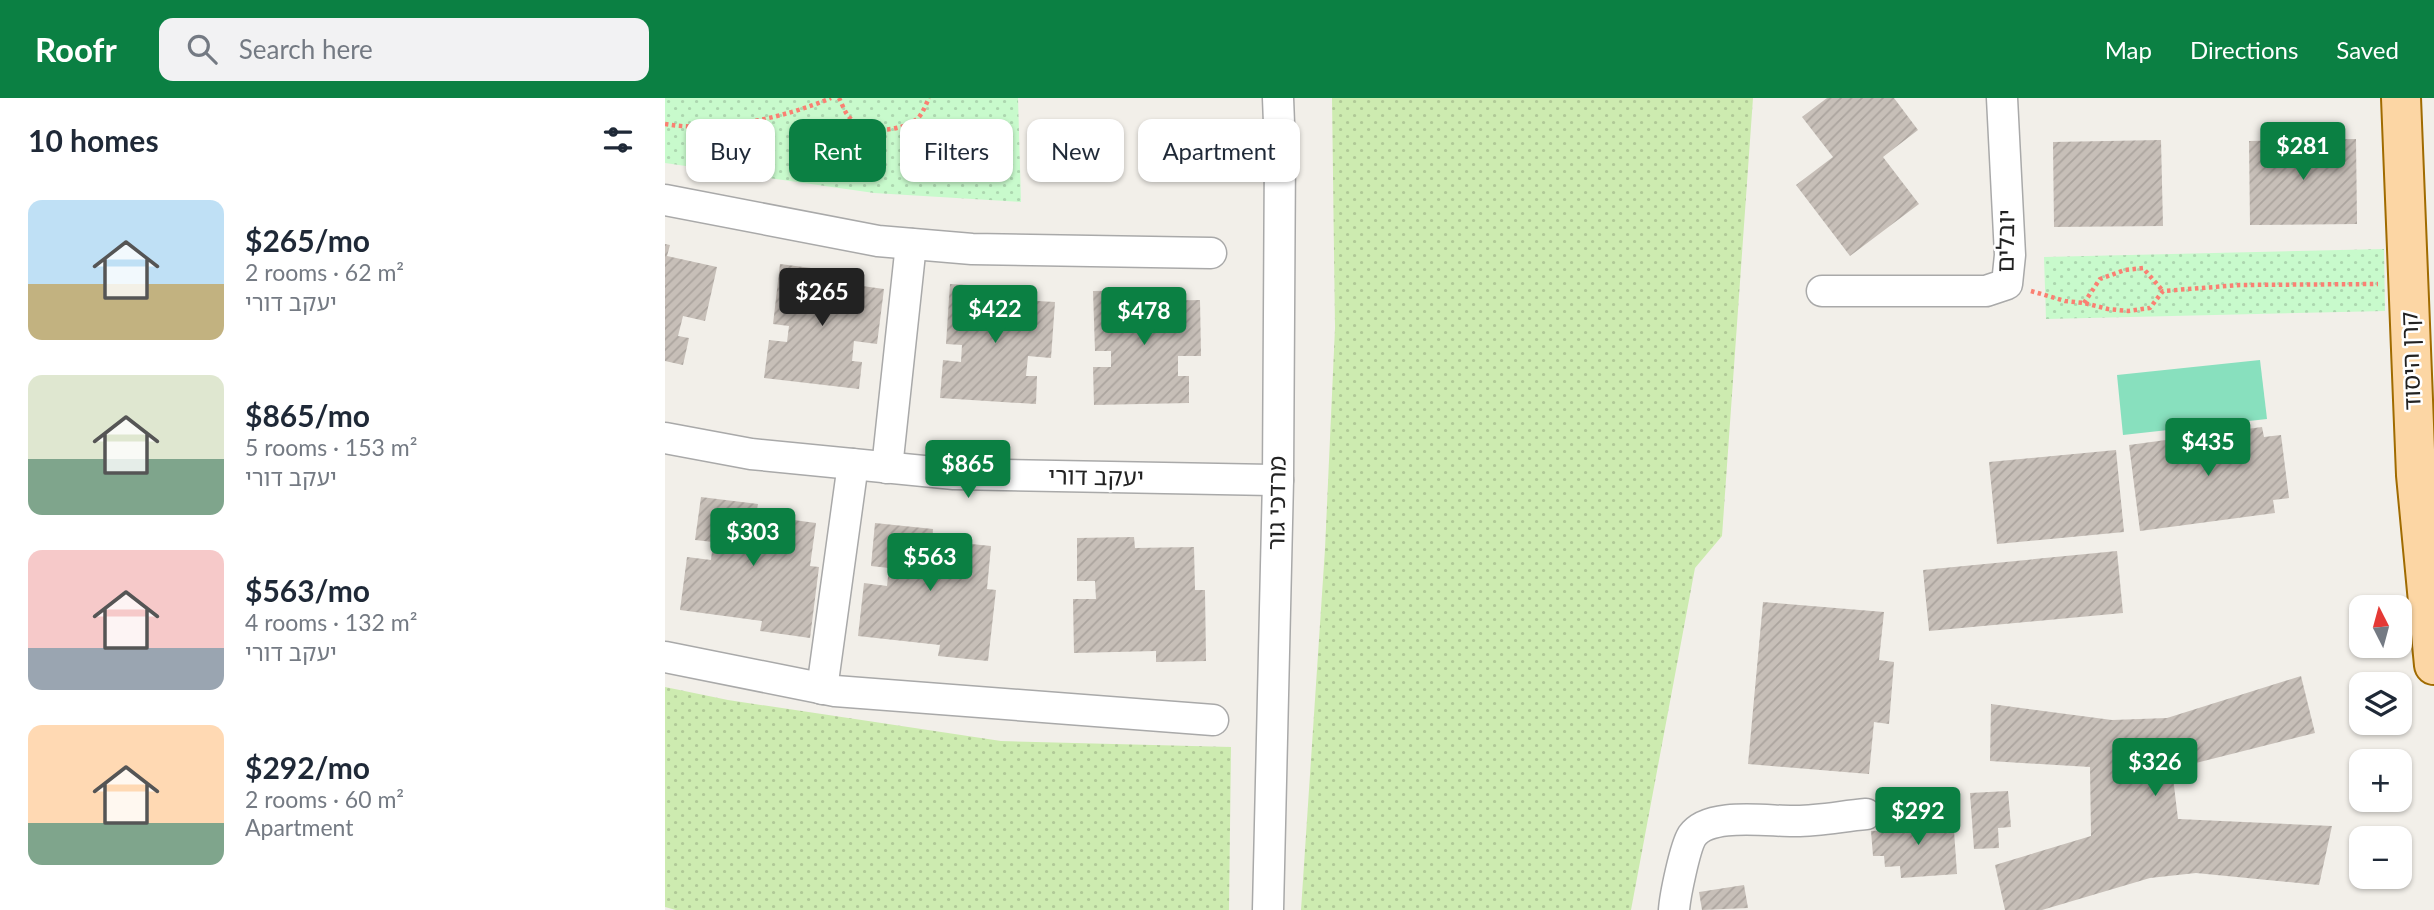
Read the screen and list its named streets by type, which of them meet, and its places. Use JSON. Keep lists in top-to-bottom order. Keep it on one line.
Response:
{"streets":{"main road":["קרן היסוד"],"street":["יובלים","יעקב דורי","מרדכי גור"]},"crossings":[["יעקב דורי","מרדכי גור"]],"north":"top","page":{"header":"Roofr","search":"Search here","nav":["Map","Directions","Saved"],"heading":"10 homes","chip":["Buy","Rent","Filters","New","Apartment"],"price":["$281","$265","$422","$478","$435","$865","$303","$563","$326","$292"],"list":[{"name":"$265/mo","note":"2 rooms · 62 m² · יעקב דורי"},{"name":"$865/mo","note":"5 rooms · 153 m² · יעקב דורי"},{"name":"$563/mo","note":"4 rooms · 132 m² · יעקב דורי"},{"name":"$292/mo","note":"2 rooms · 60 m² · Apartment"}],"map_buttons":["+","−"]}}
